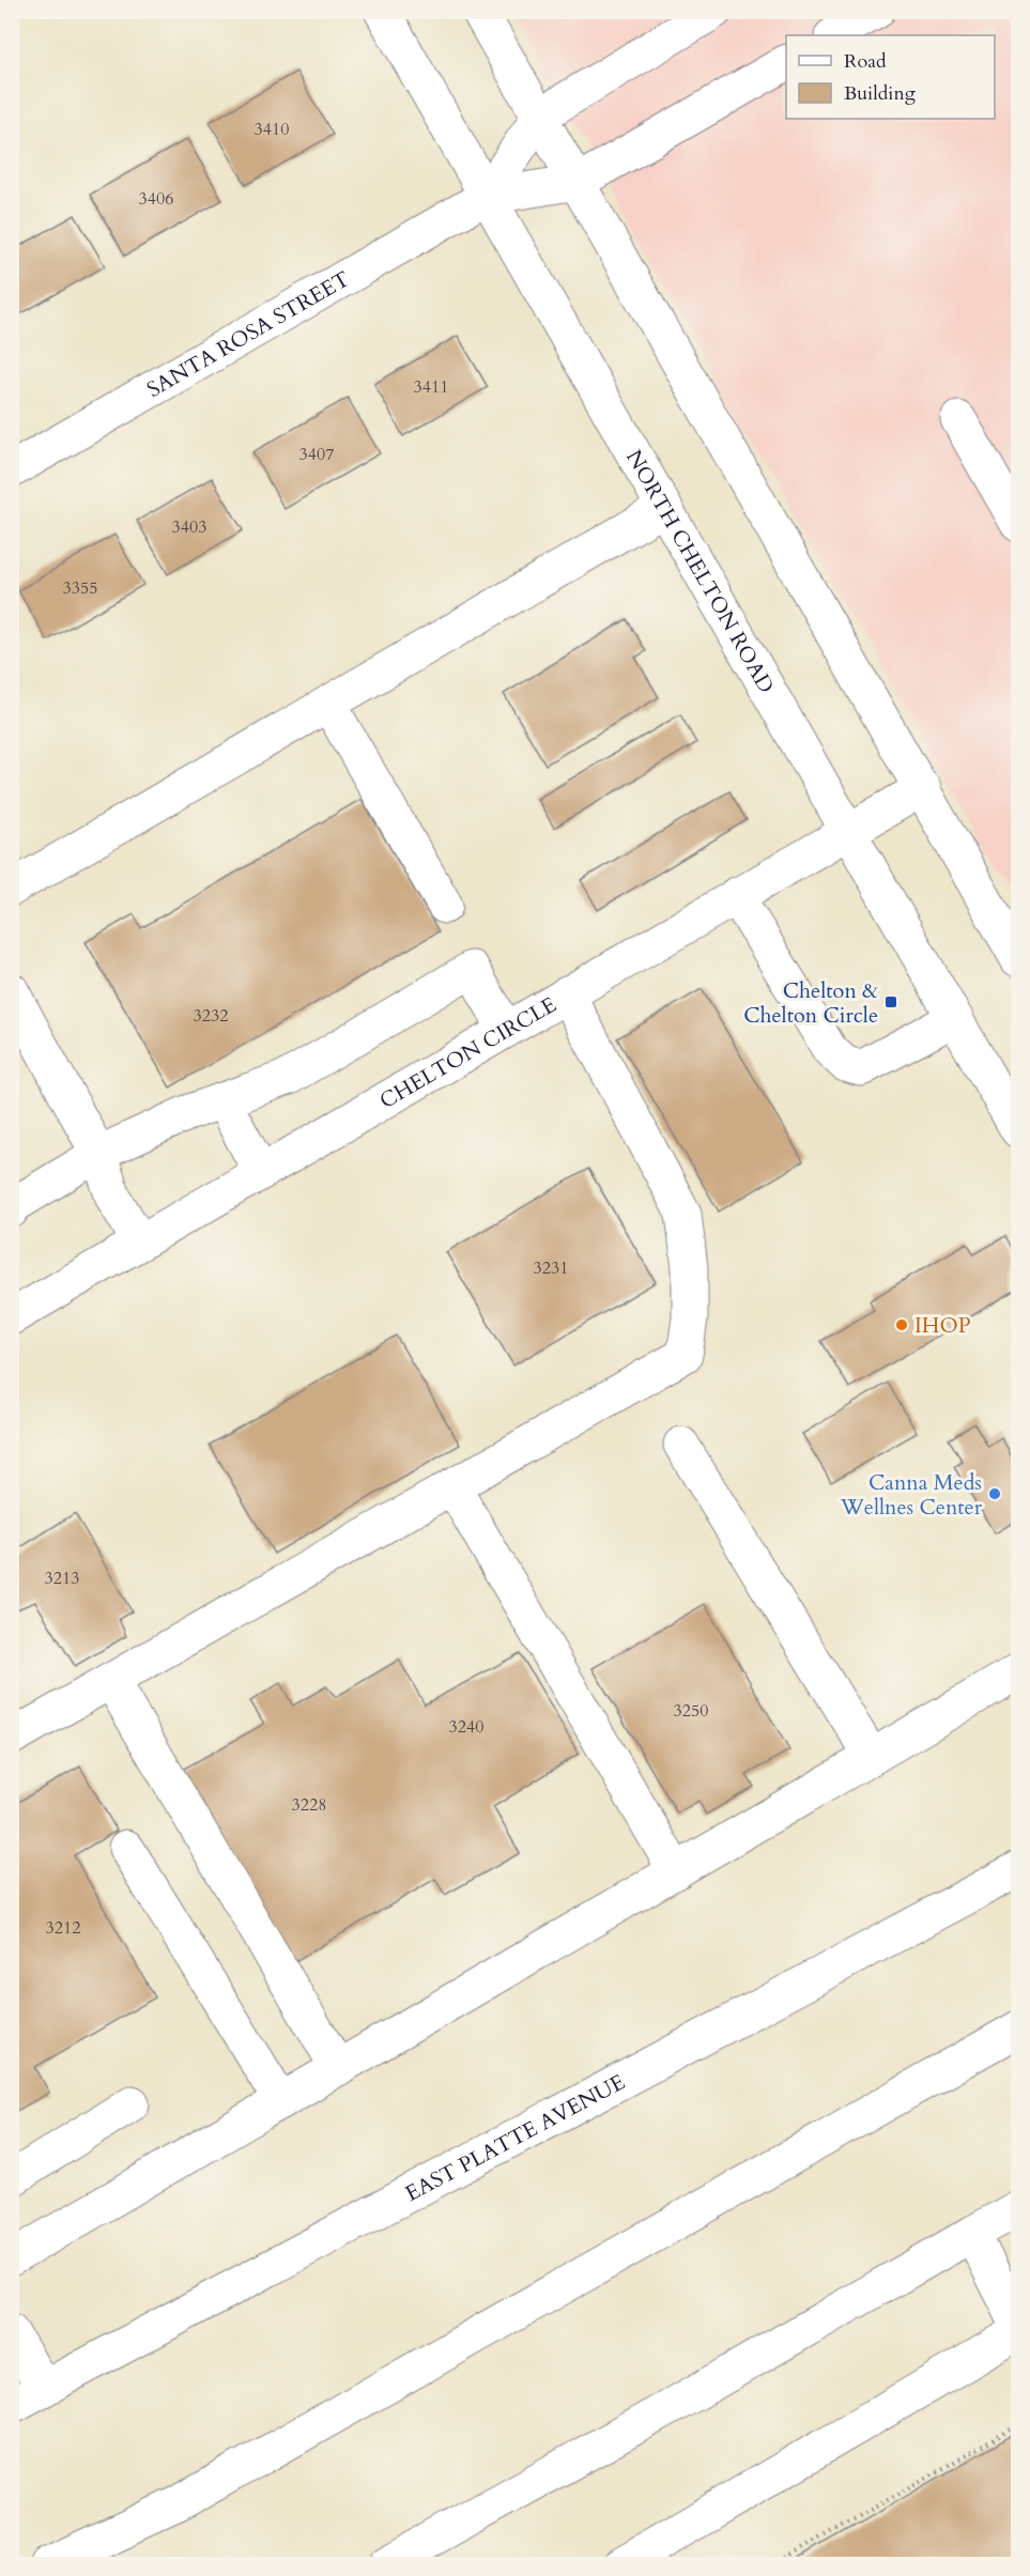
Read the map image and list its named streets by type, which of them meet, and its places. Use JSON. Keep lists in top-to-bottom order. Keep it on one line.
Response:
{"streets":{"main road":["SANTA ROSA STREET","NORTH CHELTON ROAD","CHELTON CIRCLE","EAST PLATTE AVENUE"]},"crossings":[["SANTA ROSA STREET","NORTH CHELTON ROAD"],["NORTH CHELTON ROAD","CHELTON CIRCLE"]],"places":{"transit":["Chelton & Chelton Circle"],"other":["IHOP","Canna Meds Wellnes Center"]},"house_numbers":["3410","3406","3411","3407","3403","3355","3232","3231","3213","3250","3240","3228","3212"],"legend":["Road","Building"]}
